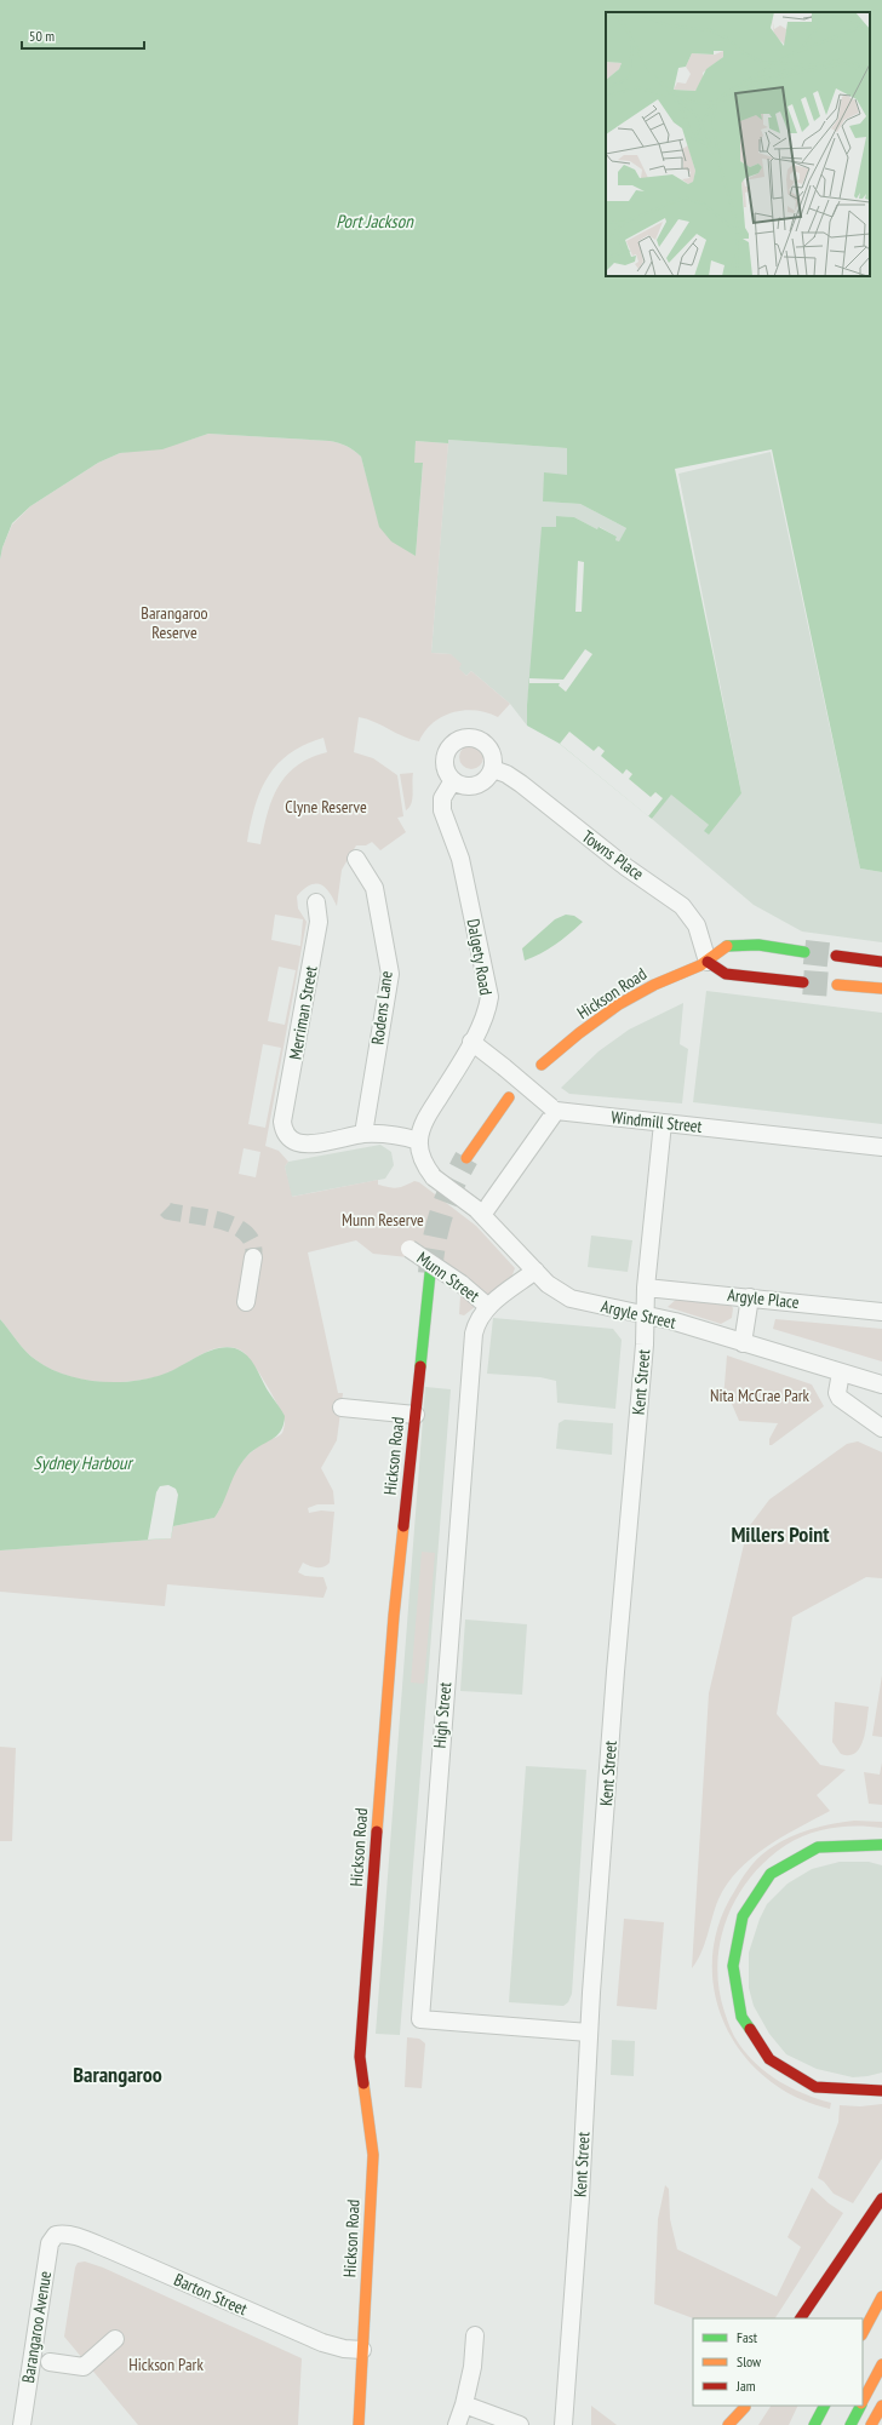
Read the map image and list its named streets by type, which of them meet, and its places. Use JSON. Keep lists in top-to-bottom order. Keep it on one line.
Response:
{"streets":{"main road":["Hickson Road"],"street":["Towns Place","Dalgety Road","Rodens Lane","Merriman Street","Windmill Street","Munn Street","Argyle Place","Argyle Street","Kent Street","High Street","Barton Street","Barangaroo Avenue"]},"crossings":[["Towns Place","Dalgety Road"],["Towns Place","Hickson Road"],["Dalgety Road","Argyle Street"],["Hickson Road","Barton Street"],["Rodens Lane","Merriman Street"],["Windmill Street","Kent Street"],["Munn Street","High Street"],["Argyle Place","Kent Street"],["Argyle Street","Kent Street"],["Argyle Street","High Street"],["Kent Street","High Street"],["Barton Street","Barangaroo Avenue"]],"districts":["Millers Point","Barangaroo"],"water":["Port Jackson","Sydney Harbour"],"parks":["Barangaroo Reserve","Clyne Reserve","Munn Reserve","Nita McCrae Park","Hickson Park"],"legend":["Fast","Slow","Jam"],"scale_bar":"50 m"}
